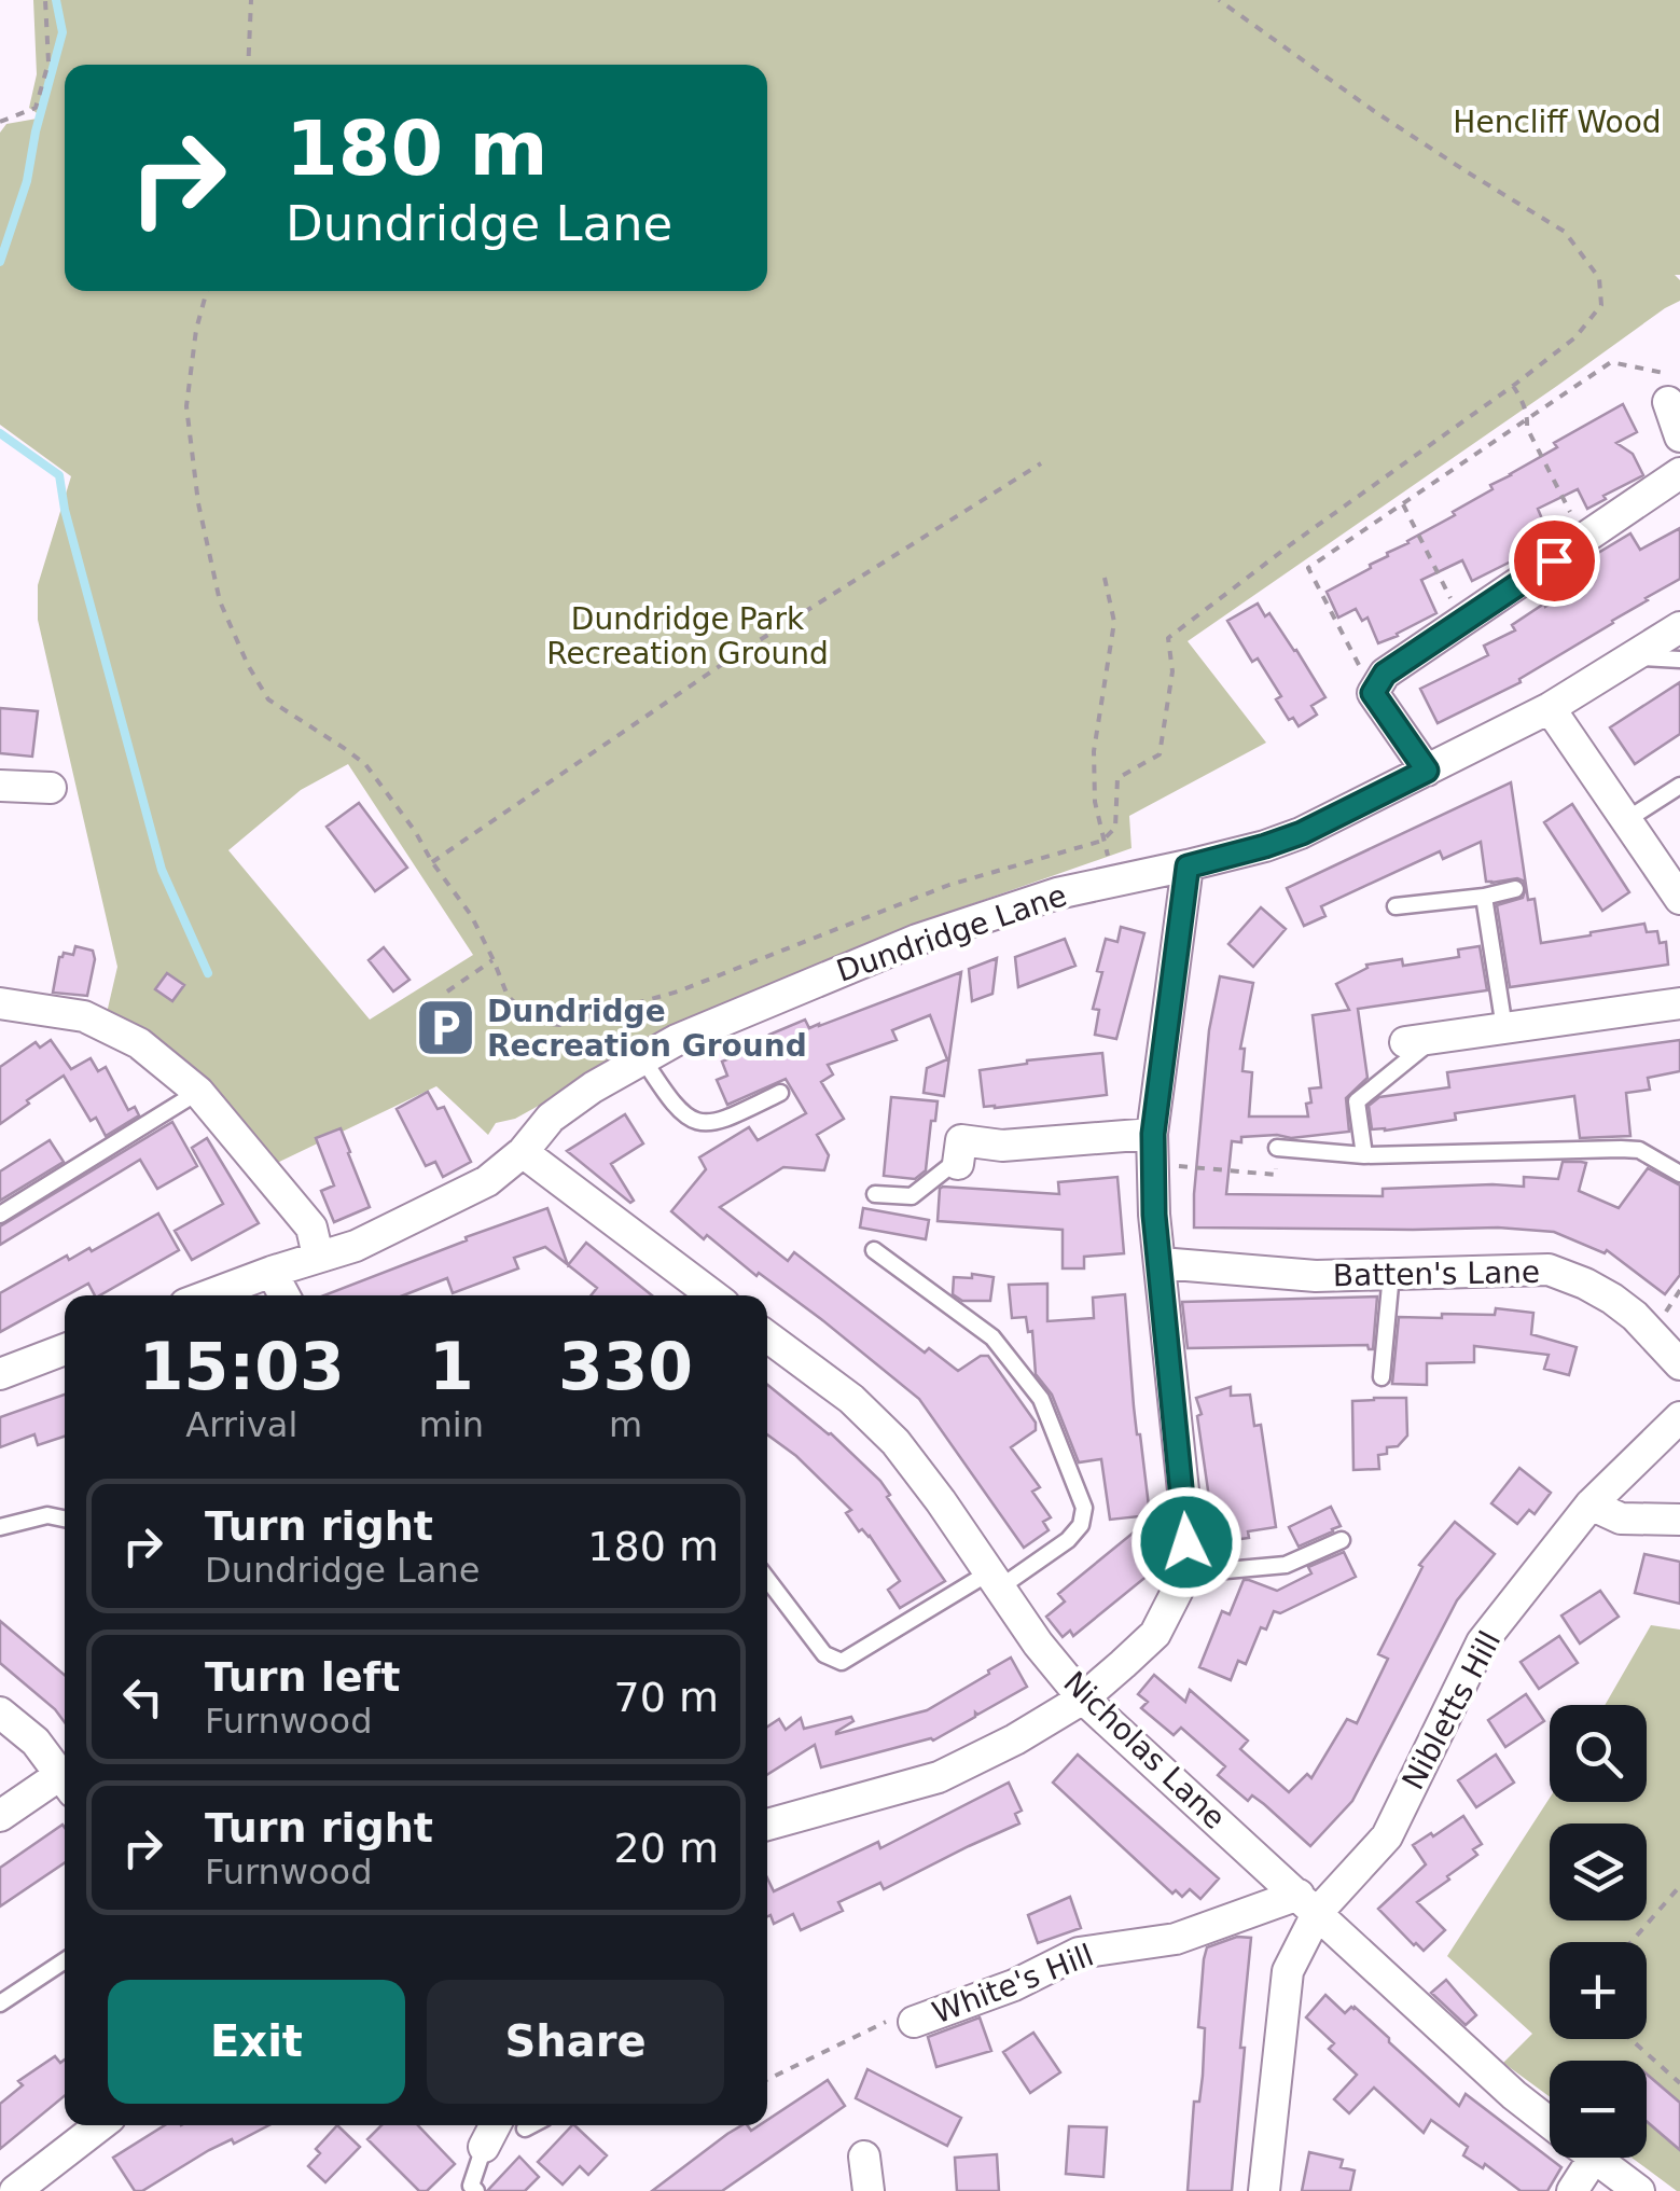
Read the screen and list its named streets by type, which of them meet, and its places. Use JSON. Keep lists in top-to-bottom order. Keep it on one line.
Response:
{"streets":{"street":["Dundridge Lane","Batten's Lane","Nibletts Hill","Nicholas Lane","White's Hill"]},"crossings":[["Nibletts Hill","Nicholas Lane"],["Nibletts Hill","White's Hill"],["Nicholas Lane","White's Hill"]],"parks":["Hencliff Wood","Dundridge Park Recreation Ground"],"places":{"parking":["Dundridge Recreation Ground"]},"page":{"turn":["180 m","Dundridge Lane"],"eta":["15:03","Arrival","1","min","330","m"],"list":[{"name":"Turn right","note":"Dundridge Lane","value":"180 m"},{"name":"Turn left","note":"Furnwood","value":"70 m"},{"name":"Turn right","note":"Furnwood","value":"20 m"}],"map_buttons":["+","−"],"buttons":["Exit","Share"]}}
